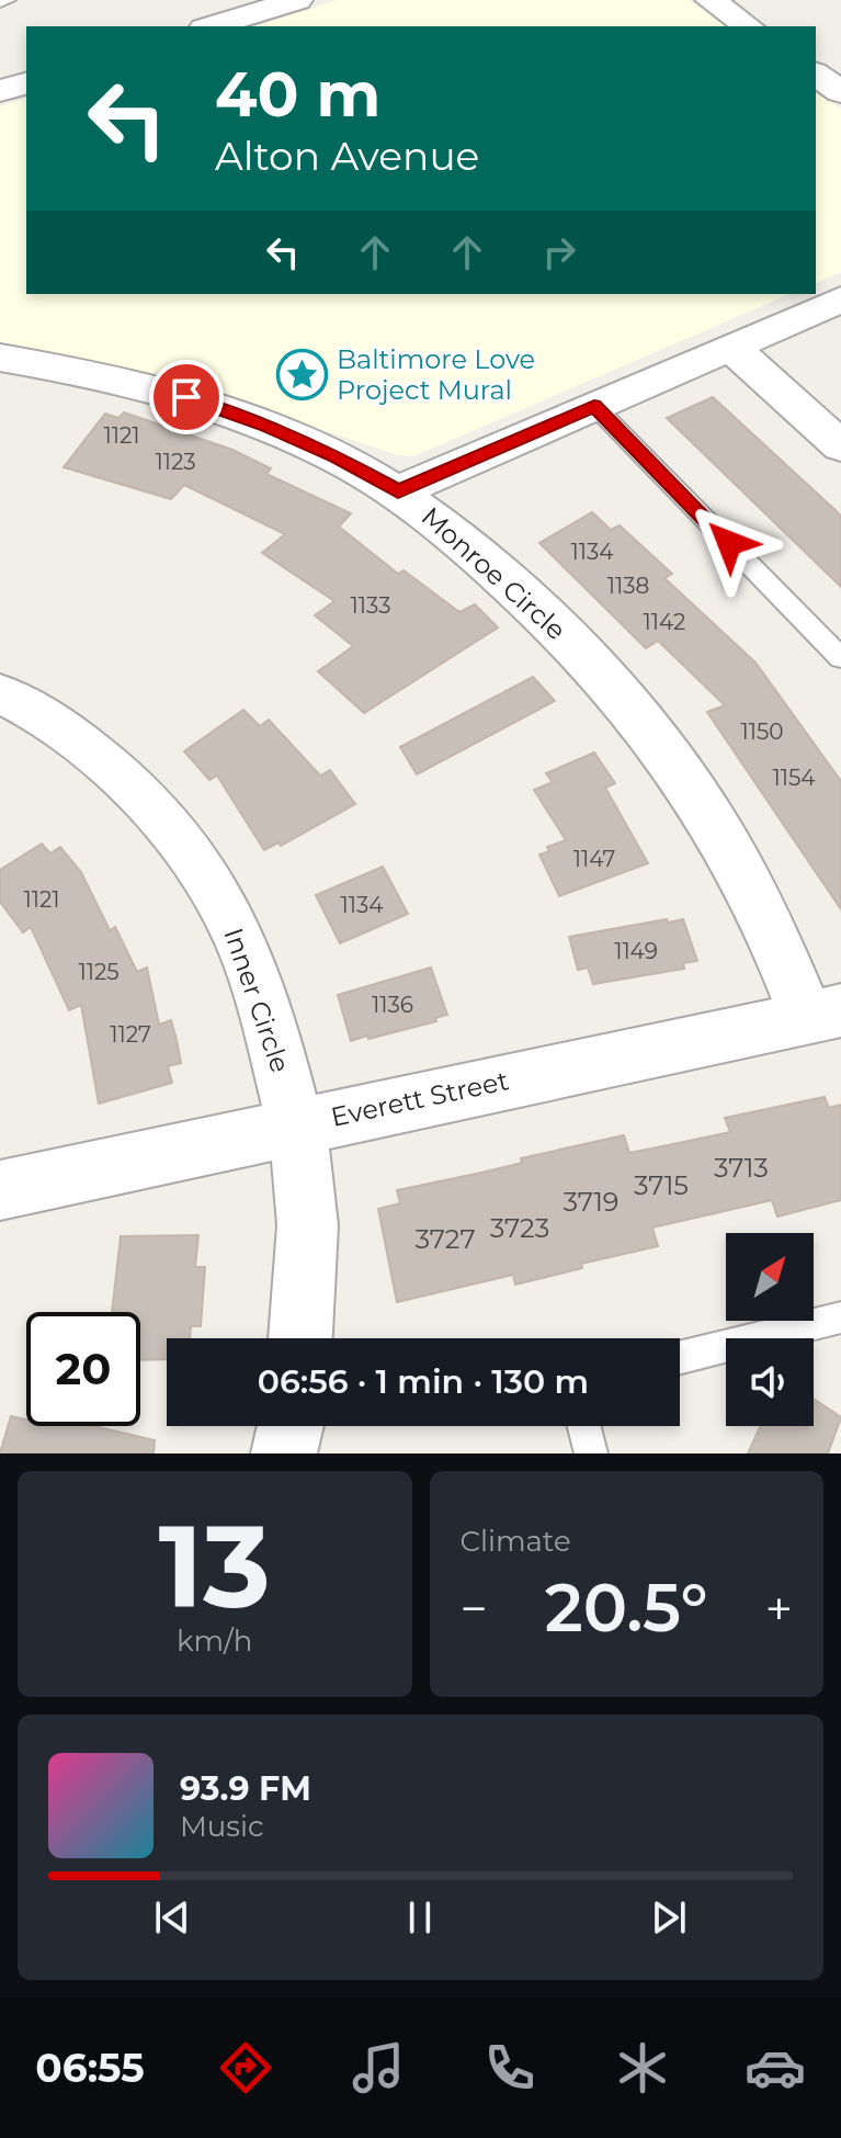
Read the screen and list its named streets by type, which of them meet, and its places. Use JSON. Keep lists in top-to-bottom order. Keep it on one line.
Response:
{"streets":{"street":["Monroe Circle","Inner Circle","Everett Street"]},"crossings":[["Monroe Circle","Everett Street"],["Inner Circle","Everett Street"]],"places":{"place":["Baltimore Love Project Mural"]},"house_numbers":["1121","1123","1134","1138","1133","1142","1150","1154","1147","1121","1134","1149","1125","1136","1127","3713","3715","3719","3723","3727"],"north":"top right","page":{"turn":["40 m","Alton Avenue"],"limit":"20","trip":"06:56 · 1 min · 130 m","tile":[["13","km/h"],"Climate"],"heat":["−","20.5°","+"],"song":["93.9 FM","Music"],"tabs":"06:55"}}
